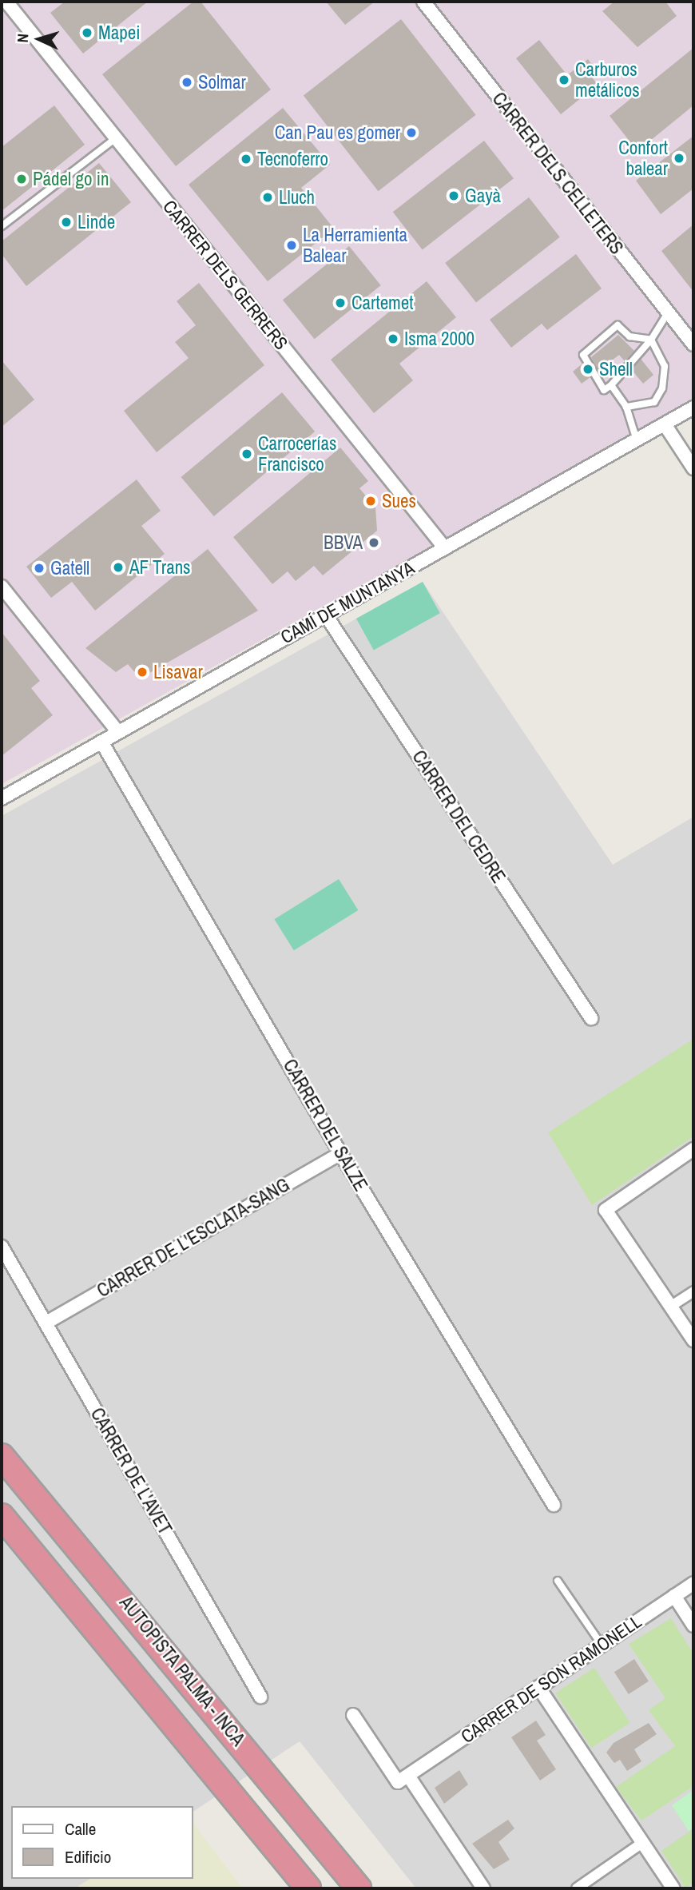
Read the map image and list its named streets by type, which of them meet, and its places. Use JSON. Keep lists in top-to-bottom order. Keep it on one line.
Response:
{"streets":{"highway":["AUTOPISTA PALMA - INCA"],"street":["CARRER DELS CELLETERS","CARRER DELS GERRERS","CAMÍ DE MUNTANYA","CARRER DEL CEDRE","CARRER DEL SALZE","CARRER DE L'ESCLATA-SANG","CARRER DE L'AVET","CARRER DE SON RAMONELL"]},"crossings":[["CARRER DELS GERRERS","CAMÍ DE MUNTANYA"],["CAMÍ DE MUNTANYA","CARRER DEL CEDRE"],["CAMÍ DE MUNTANYA","CARRER DEL SALZE"],["CARRER DEL SALZE","CARRER DE L'ESCLATA-SANG"],["CARRER DE L'ESCLATA-SANG","CARRER DE L'AVET"]],"places":["Mapei","Carburos metálicos","Solmar","Can Pau es gomer","Confort balear","Tecnoferro","Pádel go in","Gayà","Lluch","Linde","La Herramienta Balear","Cartemet","Isma 2000","Shell","Carrocerías Francisco","Sues","BBVA","AF Trans","Gatell","Lisavar"],"legend":["Calle","Edificio"],"north":"left"}
